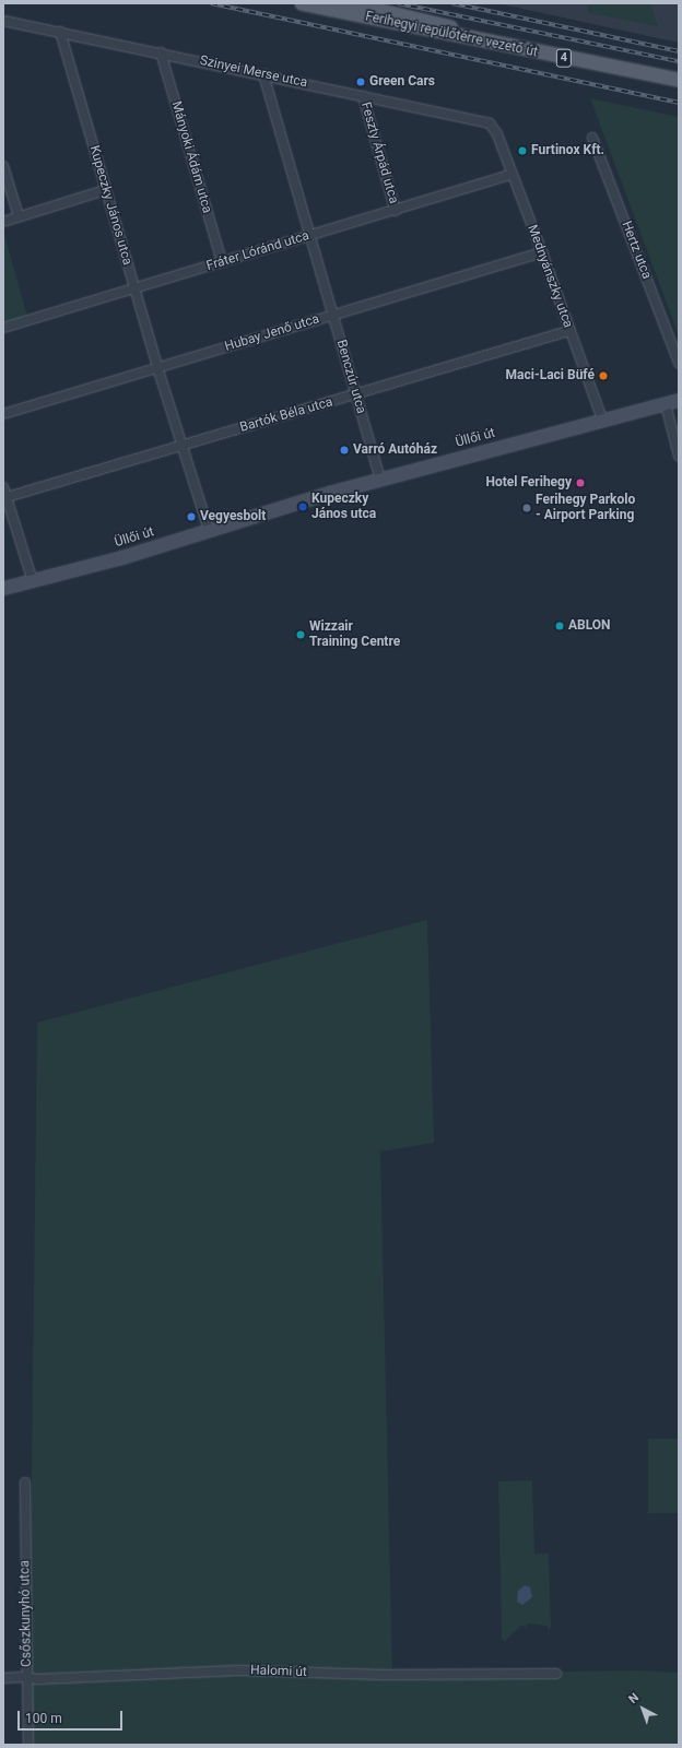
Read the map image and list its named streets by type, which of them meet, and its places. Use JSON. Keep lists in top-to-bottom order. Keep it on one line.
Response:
{"streets":{"main road":["Ferihegyi repülőtérre vezető út","4","Üllői út"],"street":["Szinyei Merse utca","Feszty Árpád utca","Mányoki Ádám utca","Kupeczky János utca","Hertz utca","Fráter Lóránd utca","Mednyánszky utca","Hubay Jenő utca","Benczúr utca","Bartók Béla utca","Csőszkunyhó utca","Halomi út"]},"crossings":[["Szinyei Merse utca","Feszty Árpád utca"],["Szinyei Merse utca","Mányoki Ádám utca"],["Szinyei Merse utca","Kupeczky János utca"],["Szinyei Merse utca","Mednyánszky utca"],["Szinyei Merse utca","Benczúr utca"],["Feszty Árpád utca","Fráter Lóránd utca"],["Mányoki Ádám utca","Fráter Lóránd utca"],["Kupeczky János utca","Fráter Lóránd utca"],["Kupeczky János utca","Hubay Jenő utca"],["Kupeczky János utca","Bartók Béla utca"],["Kupeczky János utca","Üllői út"],["Fráter Lóránd utca","Mednyánszky utca"],["Fráter Lóránd utca","Benczúr utca"],["Mednyánszky utca","Hubay Jenő utca"],["Mednyánszky utca","Bartók Béla utca"],["Mednyánszky utca","Üllői út"],["Hubay Jenő utca","Benczúr utca"],["Benczúr utca","Bartók Béla utca"],["Benczúr utca","Üllői út"],["Csőszkunyhó utca","Halomi út"]],"places":["Green Cars","Furtinox Kft.","Maci-Laci Büfé","Varró Autóház","Hotel Ferihegy","Kupeczky János utca","Ferihegy Parkolo - Airport Parking","Vegyesbolt","ABLON","Wizzair Training Centre"],"scale_bar":"100 m","north":"top left"}
